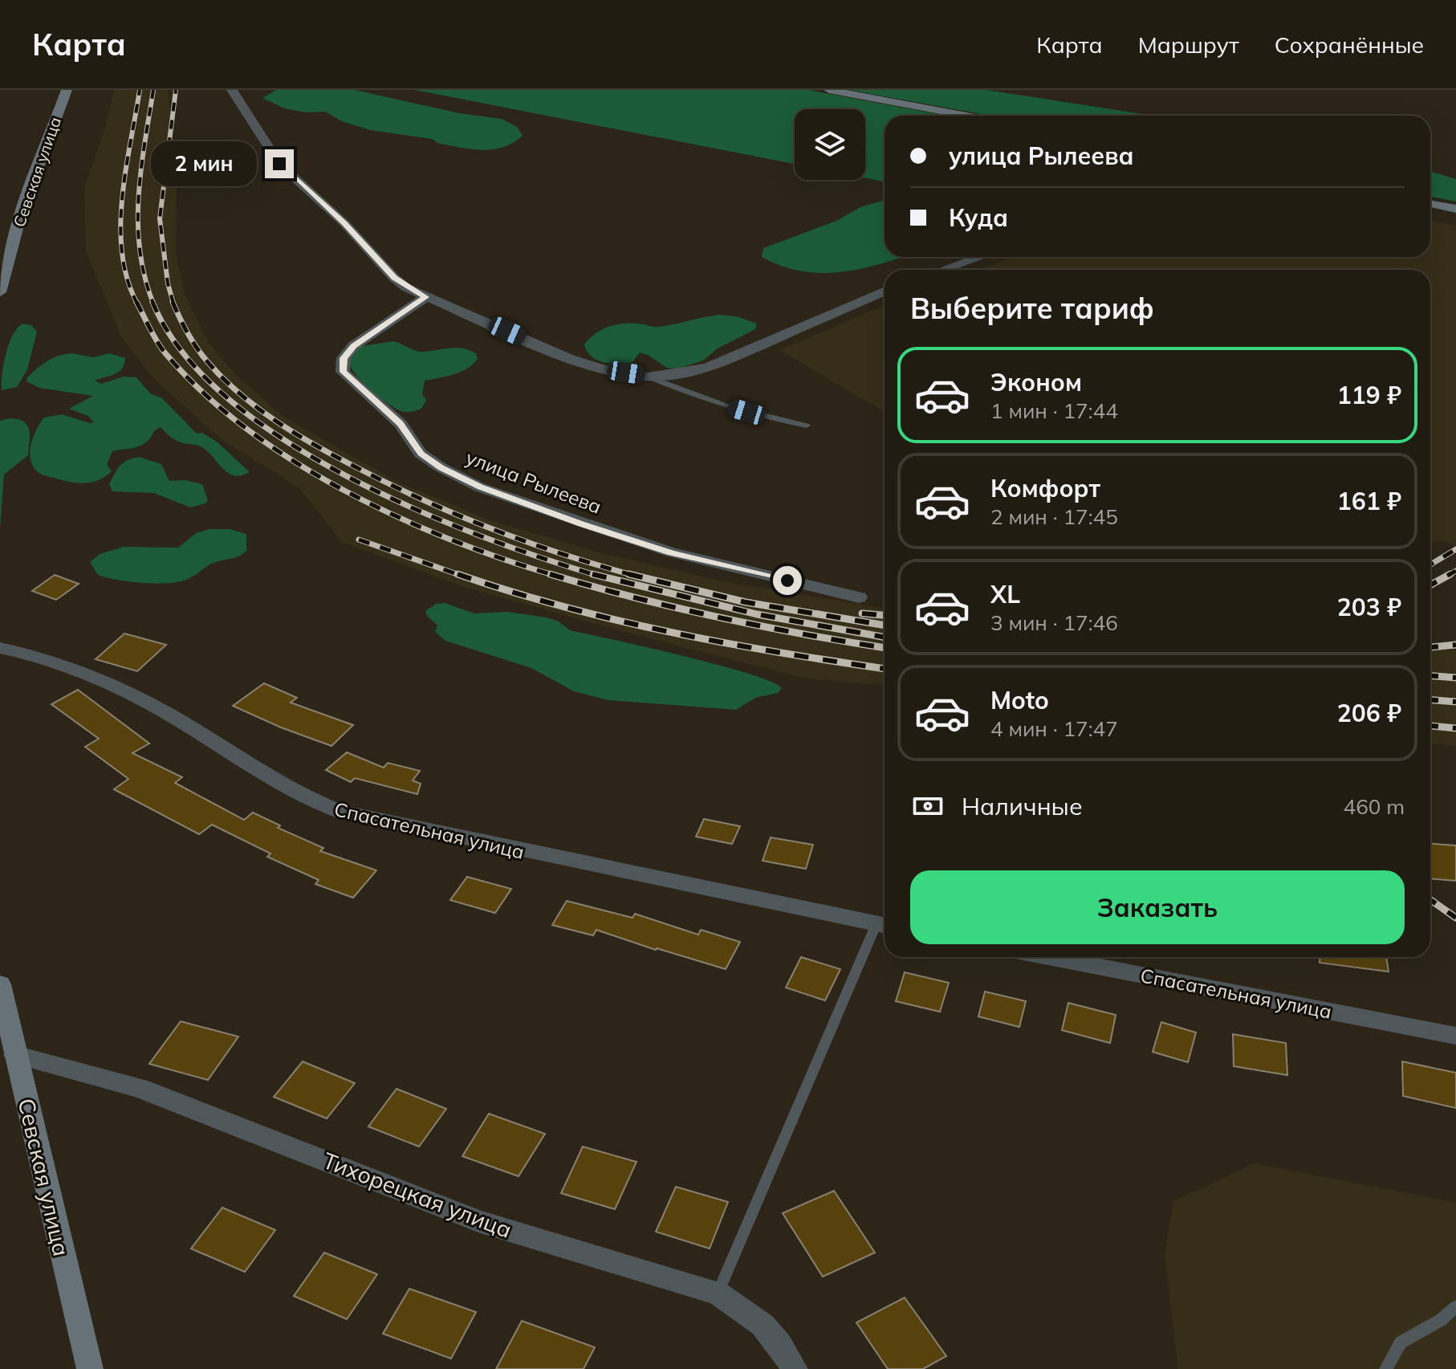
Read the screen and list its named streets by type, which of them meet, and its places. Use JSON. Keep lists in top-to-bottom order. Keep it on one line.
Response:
{"streets":{"street":["Севская улица","улица Рылеева","Спасательная улица","Тихорецкая улица"]},"crossings":[["Севская улица","Тихорецкая улица"]],"page":{"header":"Карта","nav":["Карта","Маршрут","Сохранённые"],"banner":["улица Рылеева","Куда"],"bubble":"2 мин","heading":"Выберите тариф","list":[{"name":"Эконом","note":"1 мин · 17:44","value":"119 ₽"},{"name":"Комфорт","note":"2 мин · 17:45","value":"161 ₽"},{"name":"XL","note":"3 мин · 17:46","value":"203 ₽"},{"name":"Moto","note":"4 мин · 17:47","value":"206 ₽"}],"pay":["Наличные","460 m"],"buttons":"Заказать"}}
